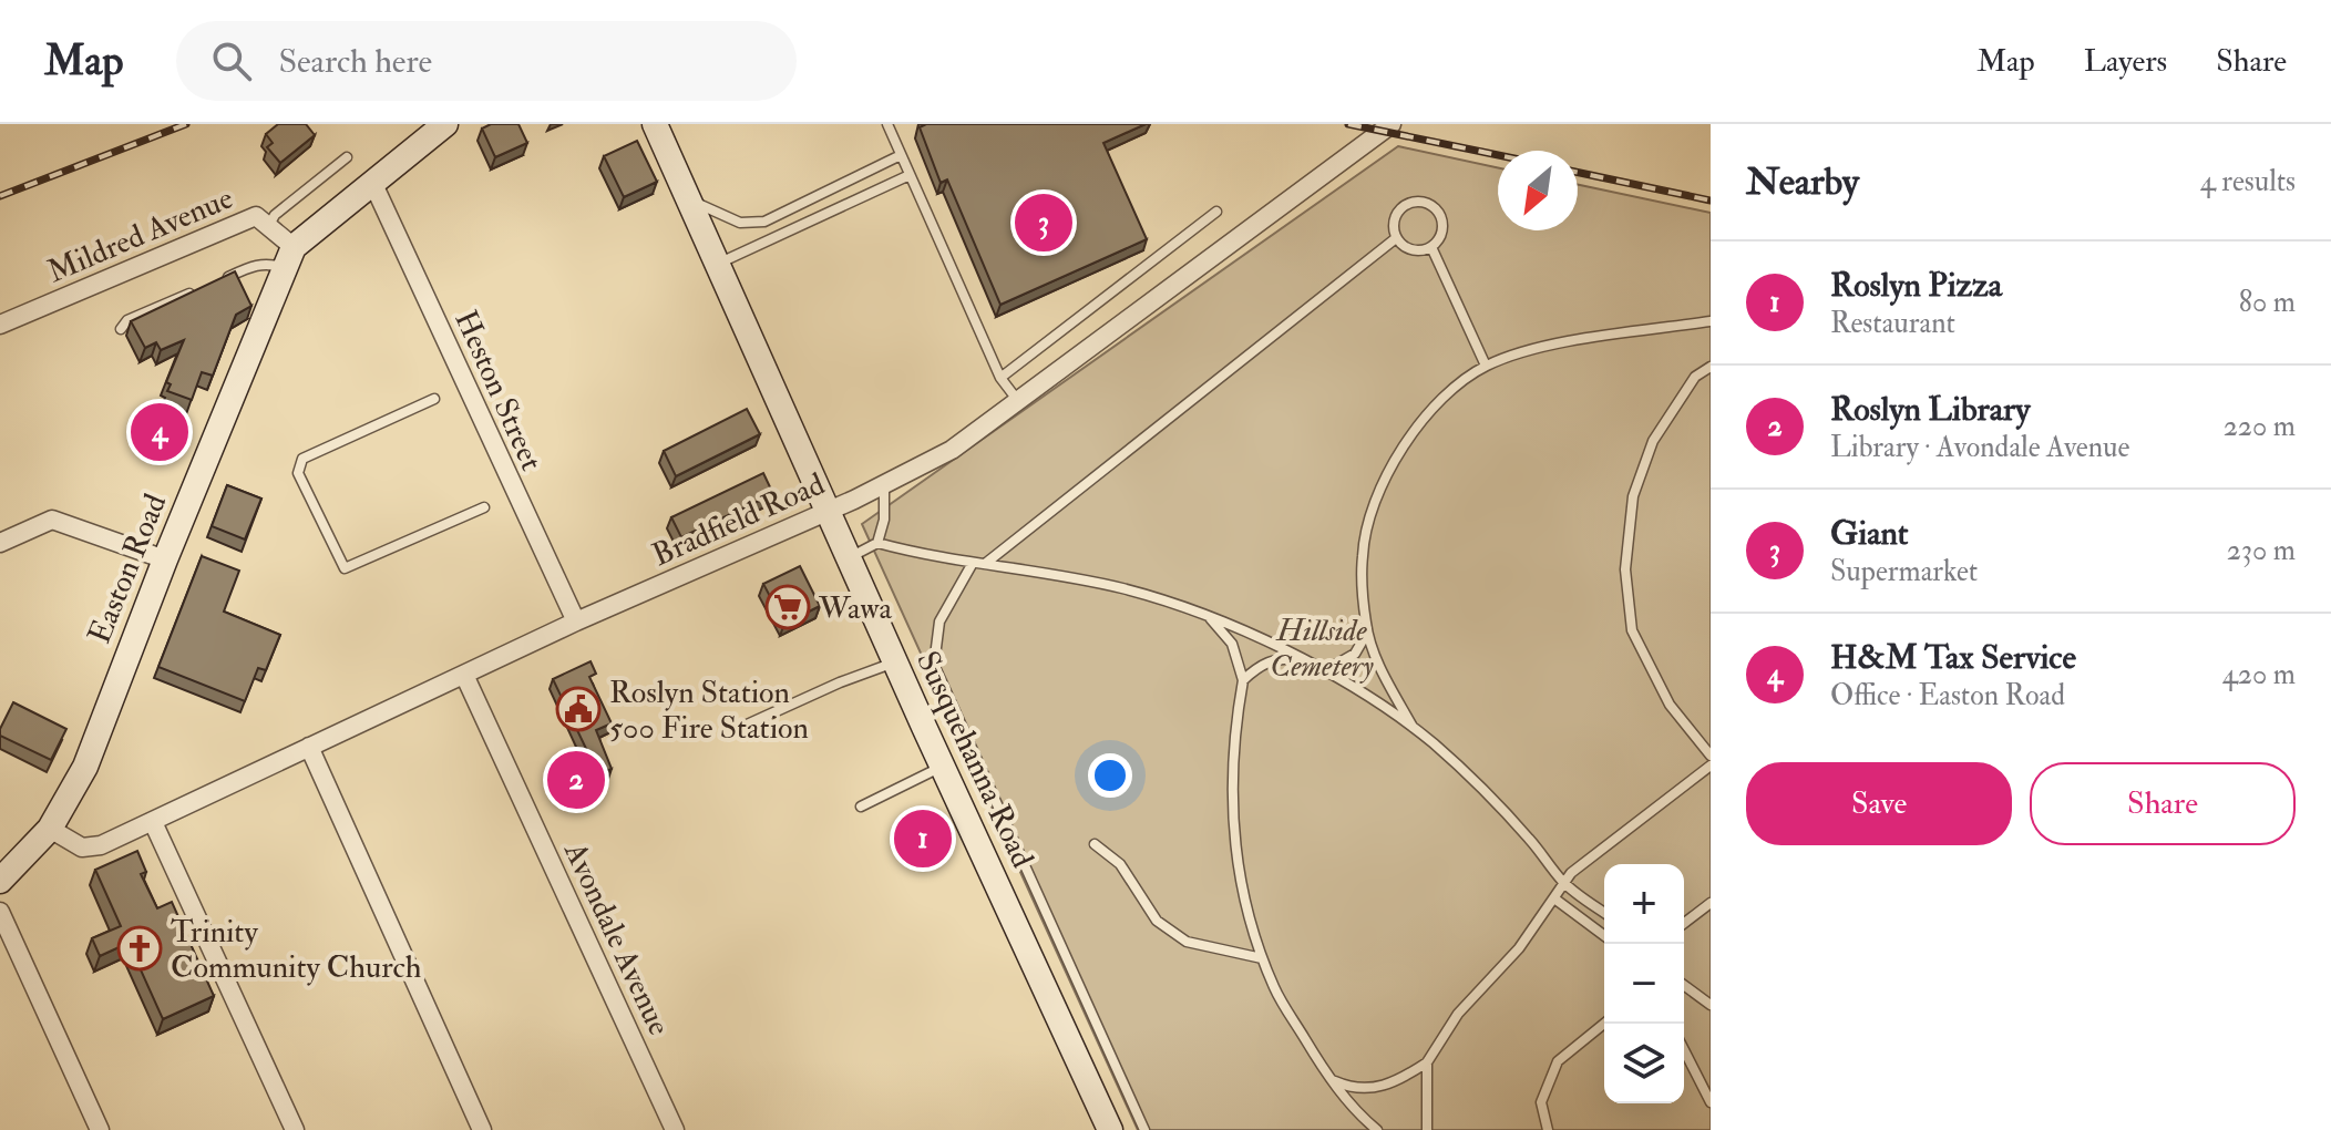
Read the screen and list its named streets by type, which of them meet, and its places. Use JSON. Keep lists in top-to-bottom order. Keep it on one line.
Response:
{"streets":{"main road":["Easton Road","Susquehanna Road"],"street":["Mildred Avenue","Heston Street","Bradfield Road","Avondale Avenue"]},"crossings":[["Mildred Avenue","Easton Road"],["Heston Street","Bradfield Road"],["Heston Street","Easton Road"],["Bradfield Road","Easton Road"],["Bradfield Road","Susquehanna Road"],["Bradfield Road","Avondale Avenue"]],"parks":["Hillside Cemetery"],"places":{"supermarket":["Wawa"],"public building":["Roslyn Station 500 Fire Station"],"church":["Trinity Community Church"]},"north":"bottom left","page":{"header":"Map","search":"Search here","nav":["Map","Layers","Share"],"heading":["Nearby","4 results"],"pins":["3","4","2","1"],"list":[{"mark":"1","name":"Roslyn Pizza","note":"Restaurant","value":"80 m"},{"mark":"2","name":"Roslyn Library","note":"Library · Avondale Avenue","value":"220 m"},{"mark":"3","name":"Giant","note":"Supermarket","value":"230 m"},{"mark":"4","name":"H&M Tax Service","note":"Office · Easton Road","value":"420 m"}],"buttons":["Save","Share"],"map_buttons":["+","−"]}}
